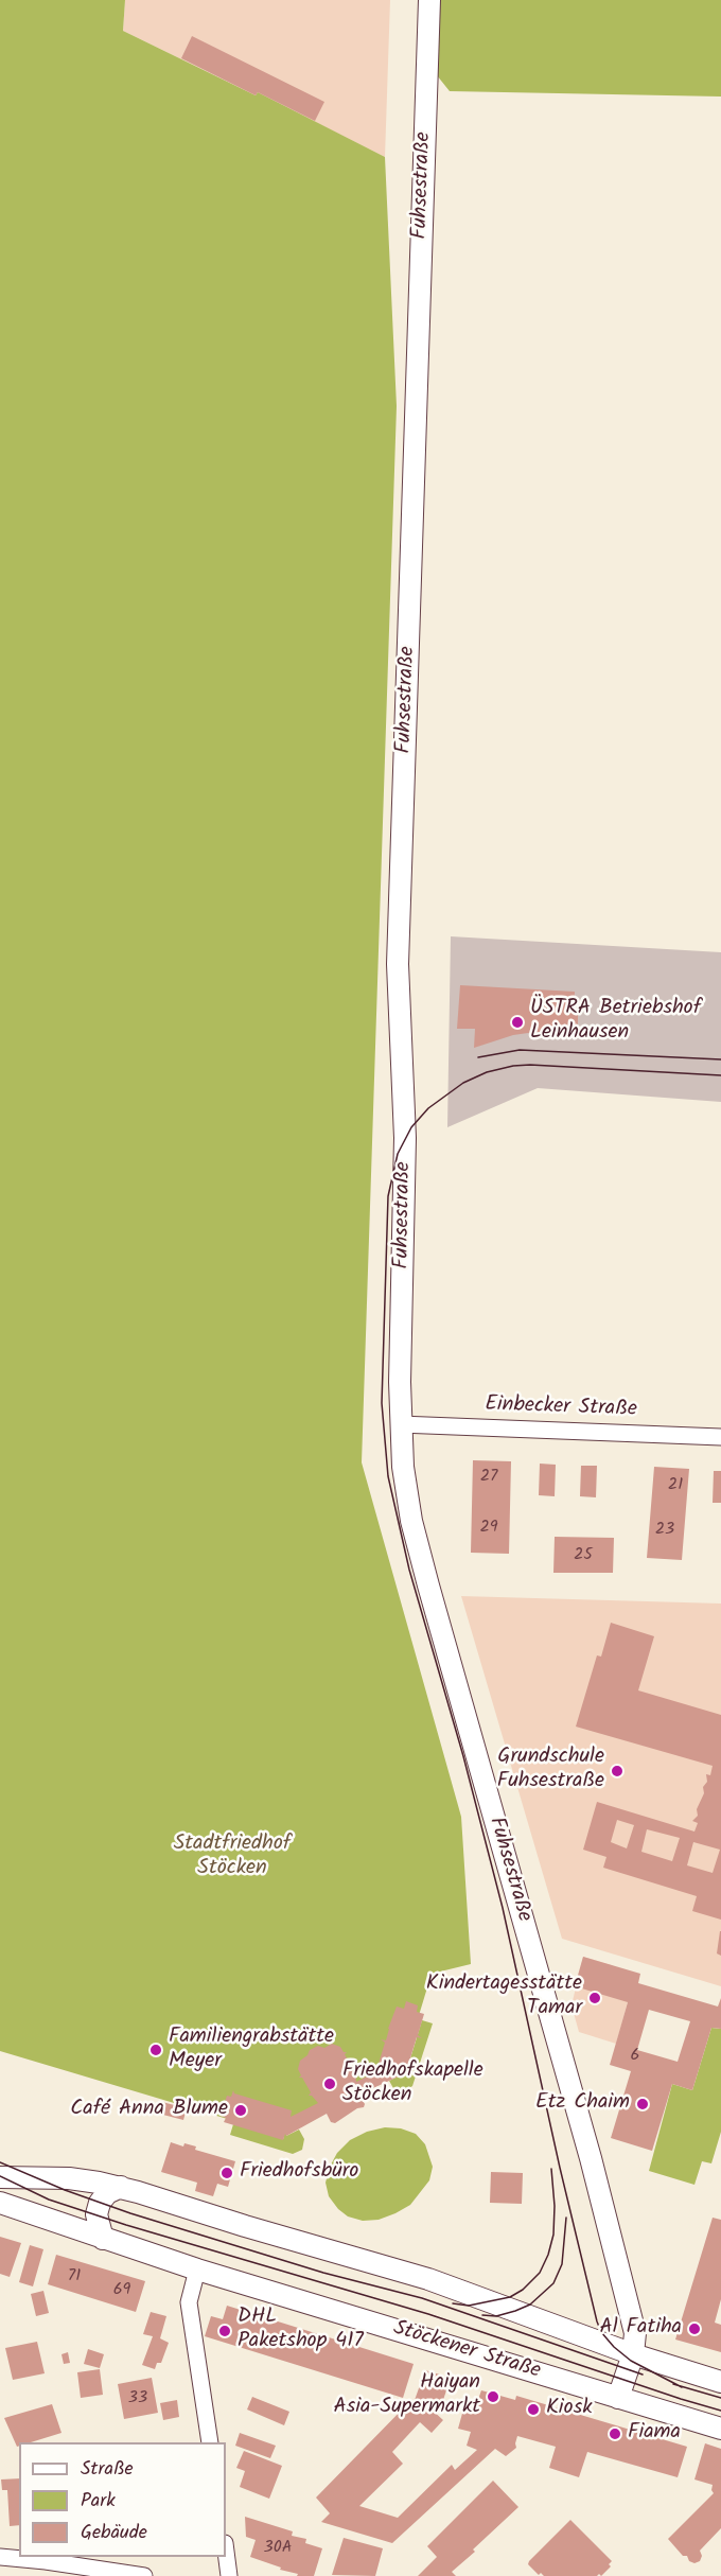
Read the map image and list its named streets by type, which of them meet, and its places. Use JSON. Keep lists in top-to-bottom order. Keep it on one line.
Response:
{"streets":{"street":["Fuhsestraße","Einbecker Straße","Stöckener Straße"]},"crossings":[["Fuhsestraße","Einbecker Straße"],["Fuhsestraße","Stöckener Straße"]],"parks":["Stadtfriedhof Stöcken"],"places":["ÜSTRA Betriebshof Leinhausen","Grundschule Fuhsestraße","Kindertagesstätte Tamar","Familiengrabstätte Meyer","Friedhofskapelle Stöcken","Etz Chaim","Café Anna Blume","Friedhofsbüro","Al Fatiha","DHL Paketshop 417","Haiyan Asia-Supermarkt","Kiosk","Fiama"],"house_numbers":["27","21","29","23","25","6","71","69","33","30A"],"legend":["Straße","Park","Gebäude"]}
